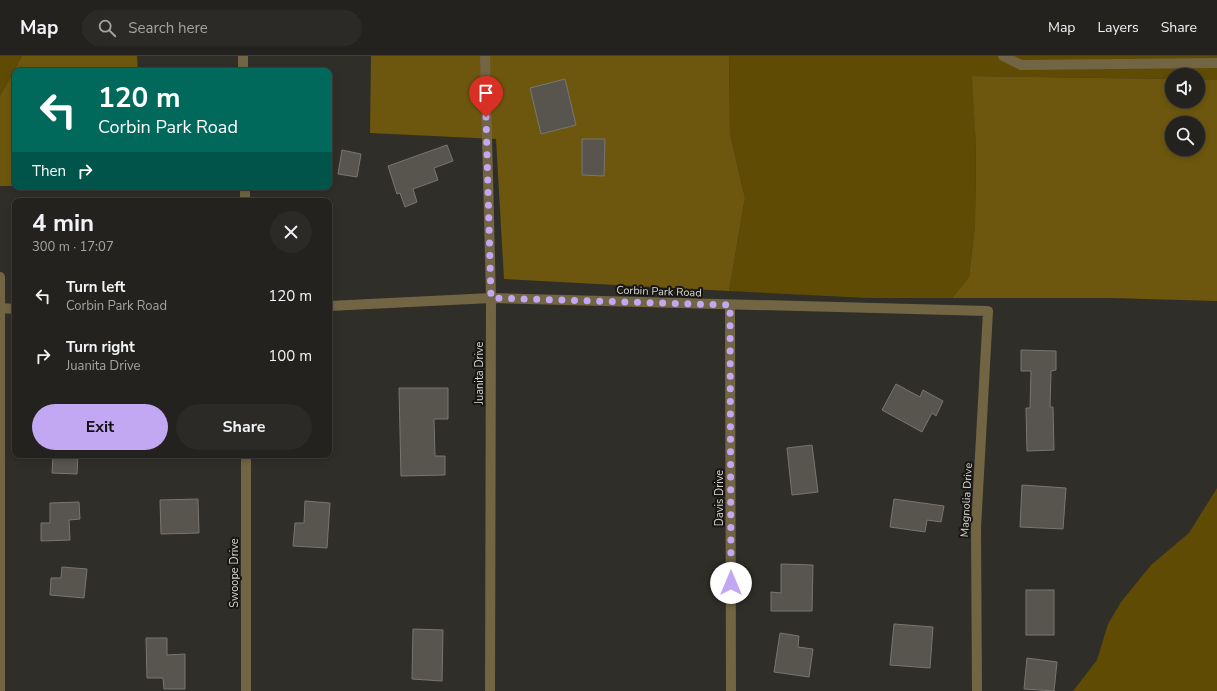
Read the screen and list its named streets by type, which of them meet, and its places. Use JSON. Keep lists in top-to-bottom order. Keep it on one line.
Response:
{"streets":{"street":["Corbin Park Road","Juanita Drive","Davis Drive","Magnolia Drive","Swoope Drive"]},"crossings":[["Corbin Park Road","Juanita Drive"],["Corbin Park Road","Davis Drive"],["Corbin Park Road","Magnolia Drive"]],"page":{"header":"Map","search":"Search here","nav":["Map","Layers","Share"],"turn":["120 m","Corbin Park Road"],"then":"Then","heading":["4 min","300 m · 17:07"],"list":[{"name":"Turn left","note":"Corbin Park Road","value":"120 m"},{"name":"Turn right","note":"Juanita Drive","value":"100 m"}],"buttons":["Exit","Share"]}}
